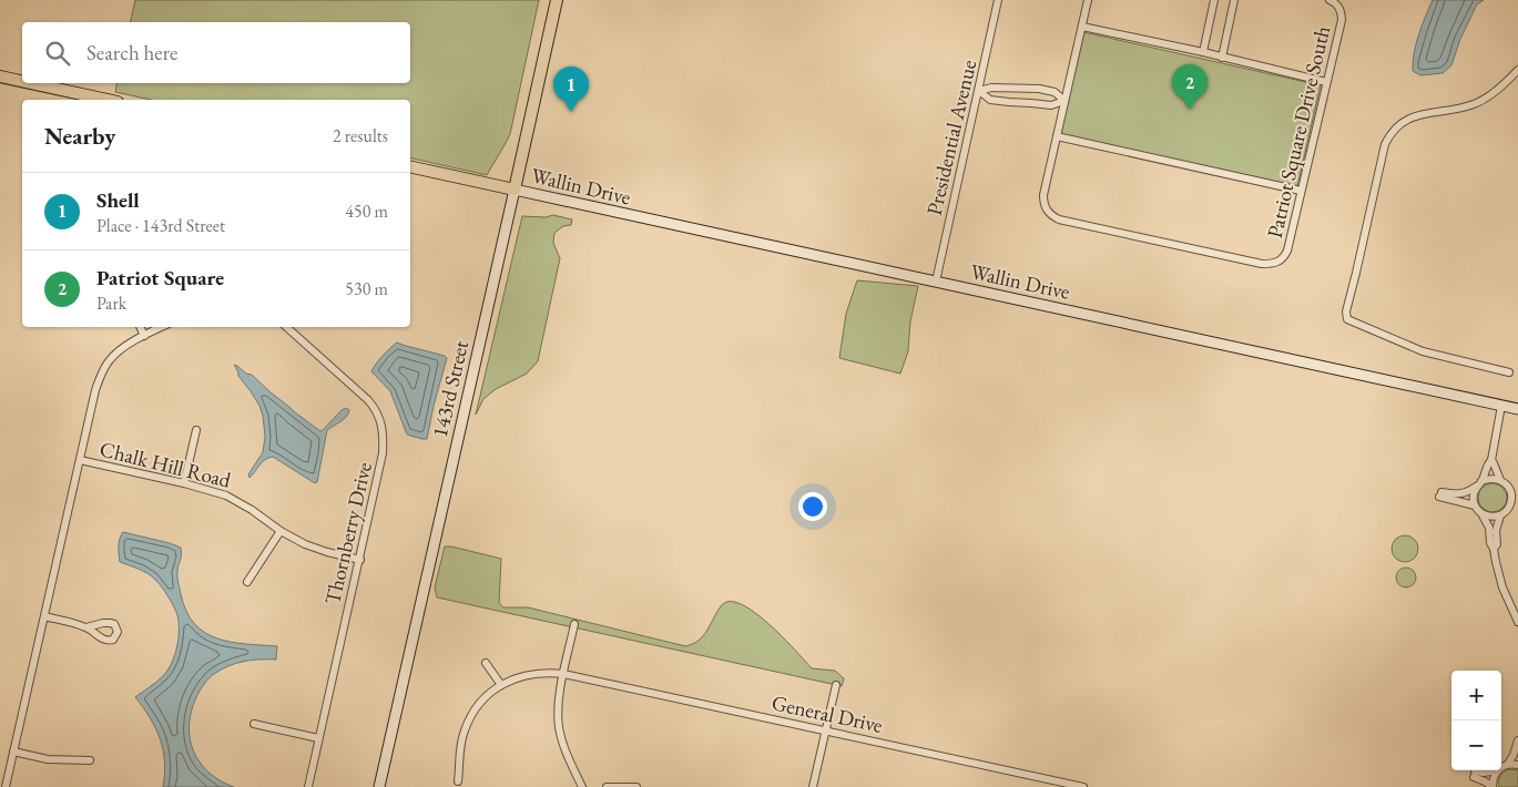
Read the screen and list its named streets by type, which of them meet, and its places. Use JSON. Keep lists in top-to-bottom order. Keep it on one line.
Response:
{"streets":{"main road":["Wallin Drive","143rd Street"],"street":["Patriot Square Drive South","Presidential Avenue","Chalk Hill Road","Thornberry Drive","General Drive"]},"crossings":[["Presidential Avenue","Wallin Drive"],["Wallin Drive","143rd Street"],["Chalk Hill Road","Thornberry Drive"]],"page":{"search":"Search here","pins":["2","1"],"heading":["Nearby","2 results"],"list":[{"mark":"1","name":"Shell","note":"Place · 143rd Street","value":"450 m"},{"mark":"2","name":"Patriot Square","note":"Park","value":"530 m"}],"map_buttons":["+","−"]}}
